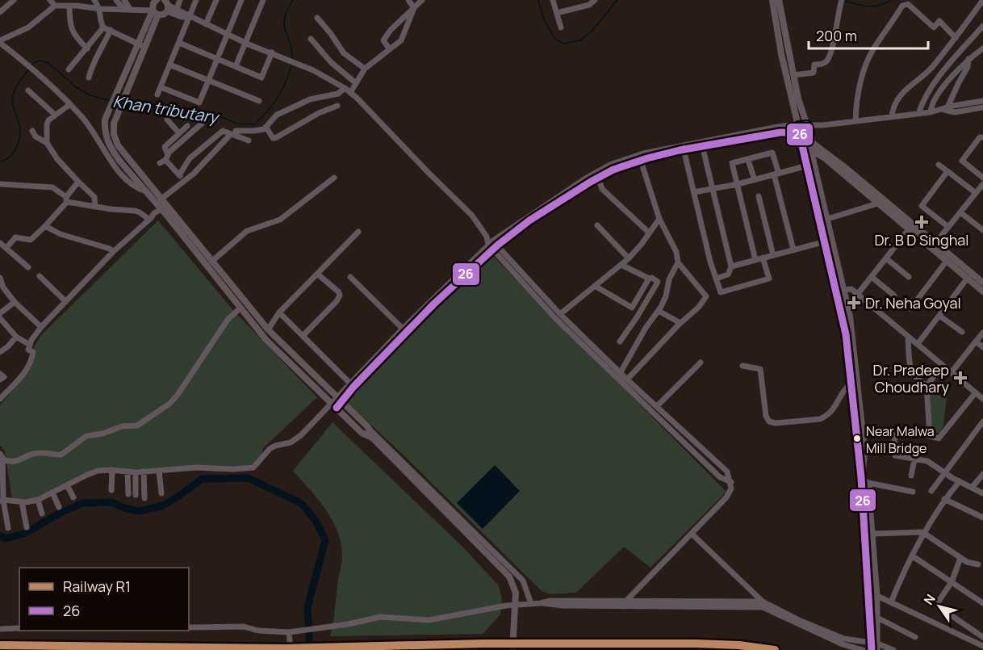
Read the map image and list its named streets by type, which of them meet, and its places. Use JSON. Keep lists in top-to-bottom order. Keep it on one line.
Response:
{"water":["Khan tributary"],"places":{"health":["Dr. B D Singhal","Dr. Neha Goyal","Dr. Pradeep Choudhary"],"other":["Near Malwa Mill Bridge"]},"lines":["transit line 26","rail line R1"],"legend":["Railway R1","26"],"scale_bar":"200 m","north":"top left"}
